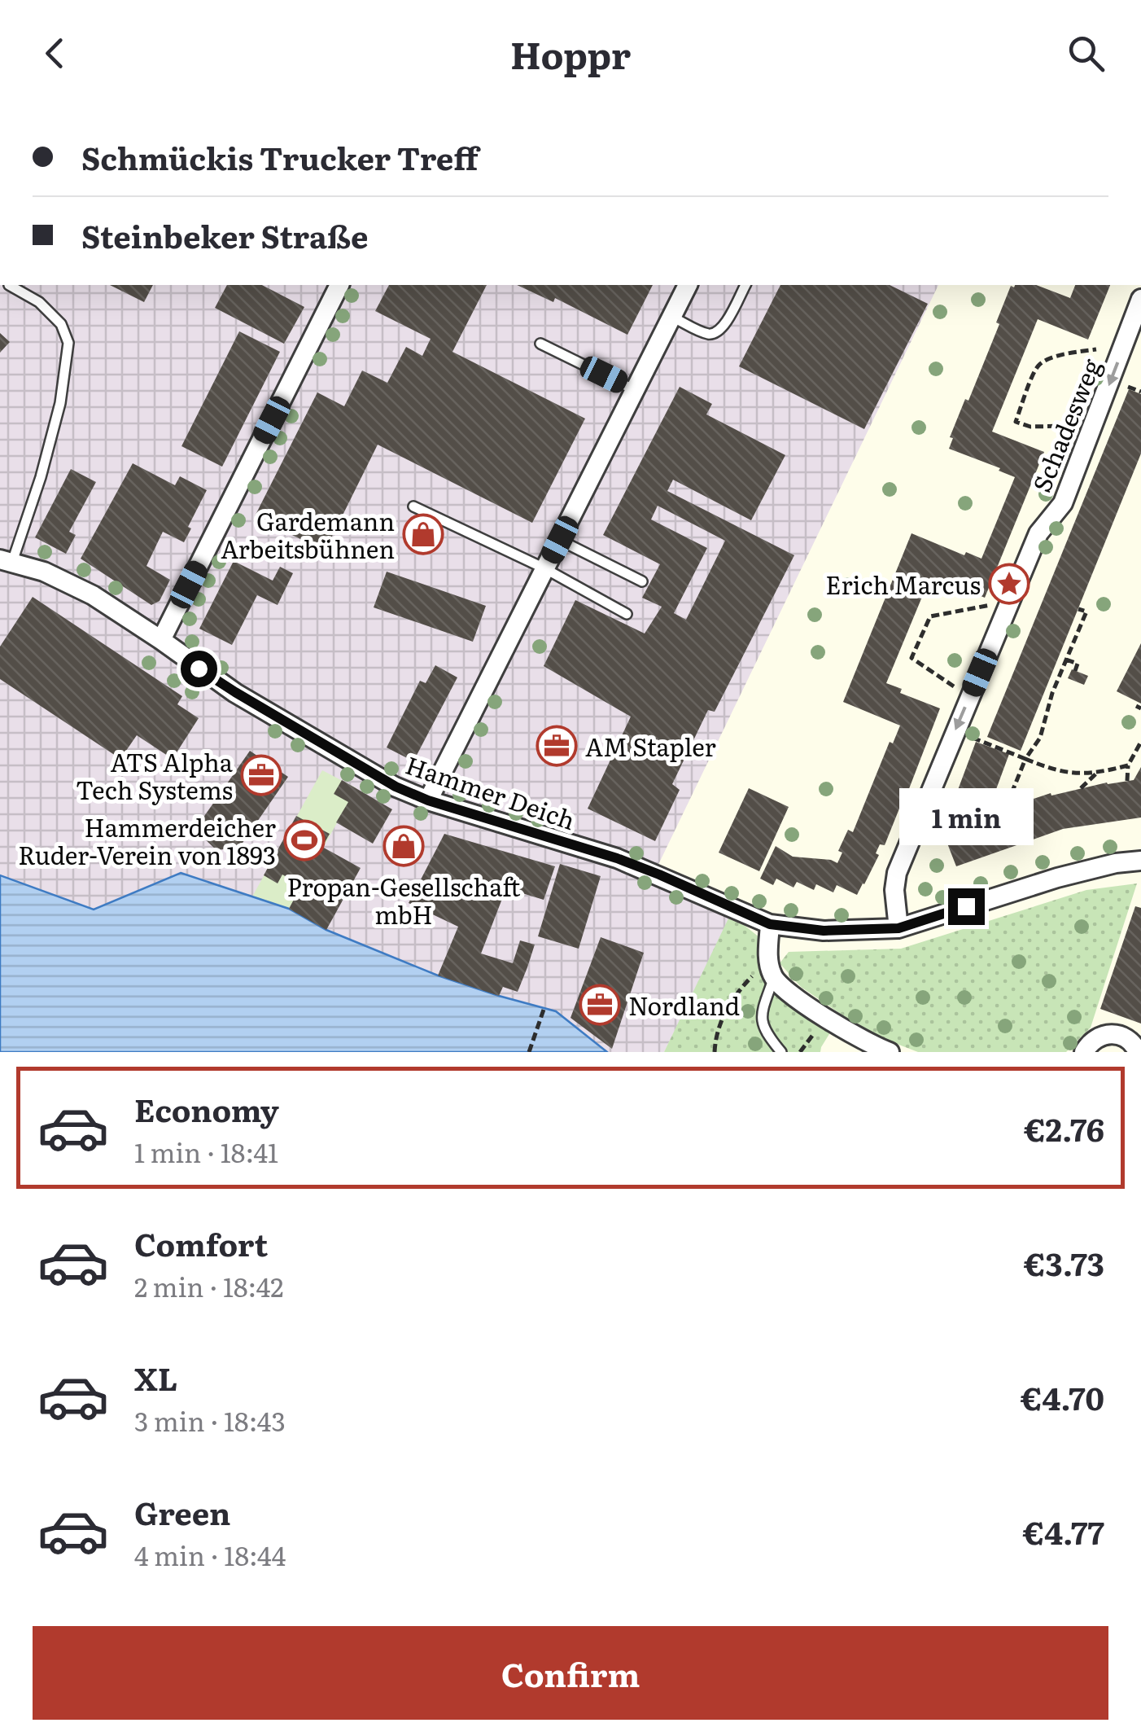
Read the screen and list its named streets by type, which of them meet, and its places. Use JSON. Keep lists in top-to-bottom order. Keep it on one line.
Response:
{"streets":{"street":["Schadesweg","Hammer Deich"]},"crossings":[["Schadesweg","Hammer Deich"]],"one_way":["Schadesweg"],"places":{"shop":["Gardemann Arbeitsbühnen","Propan-Gesellschaft mbH"],"place":["Erich Marcus"],"office":["AM Stapler","ATS Alpha Tech Systems","Nordland"],"sports":["Hammerdeicher Ruder-Verein von 1893"]},"page":{"header":"Hoppr","banner":["Schmückis Trucker Treff","Steinbeker Straße"],"bubble":"1 min","list":[{"name":"Economy","note":"1 min · 18:41","value":"€2.76"},{"name":"Comfort","note":"2 min · 18:42","value":"€3.73"},{"name":"XL","note":"3 min · 18:43","value":"€4.70"},{"name":"Green","note":"4 min · 18:44","value":"€4.77"}],"buttons":"Confirm"}}
